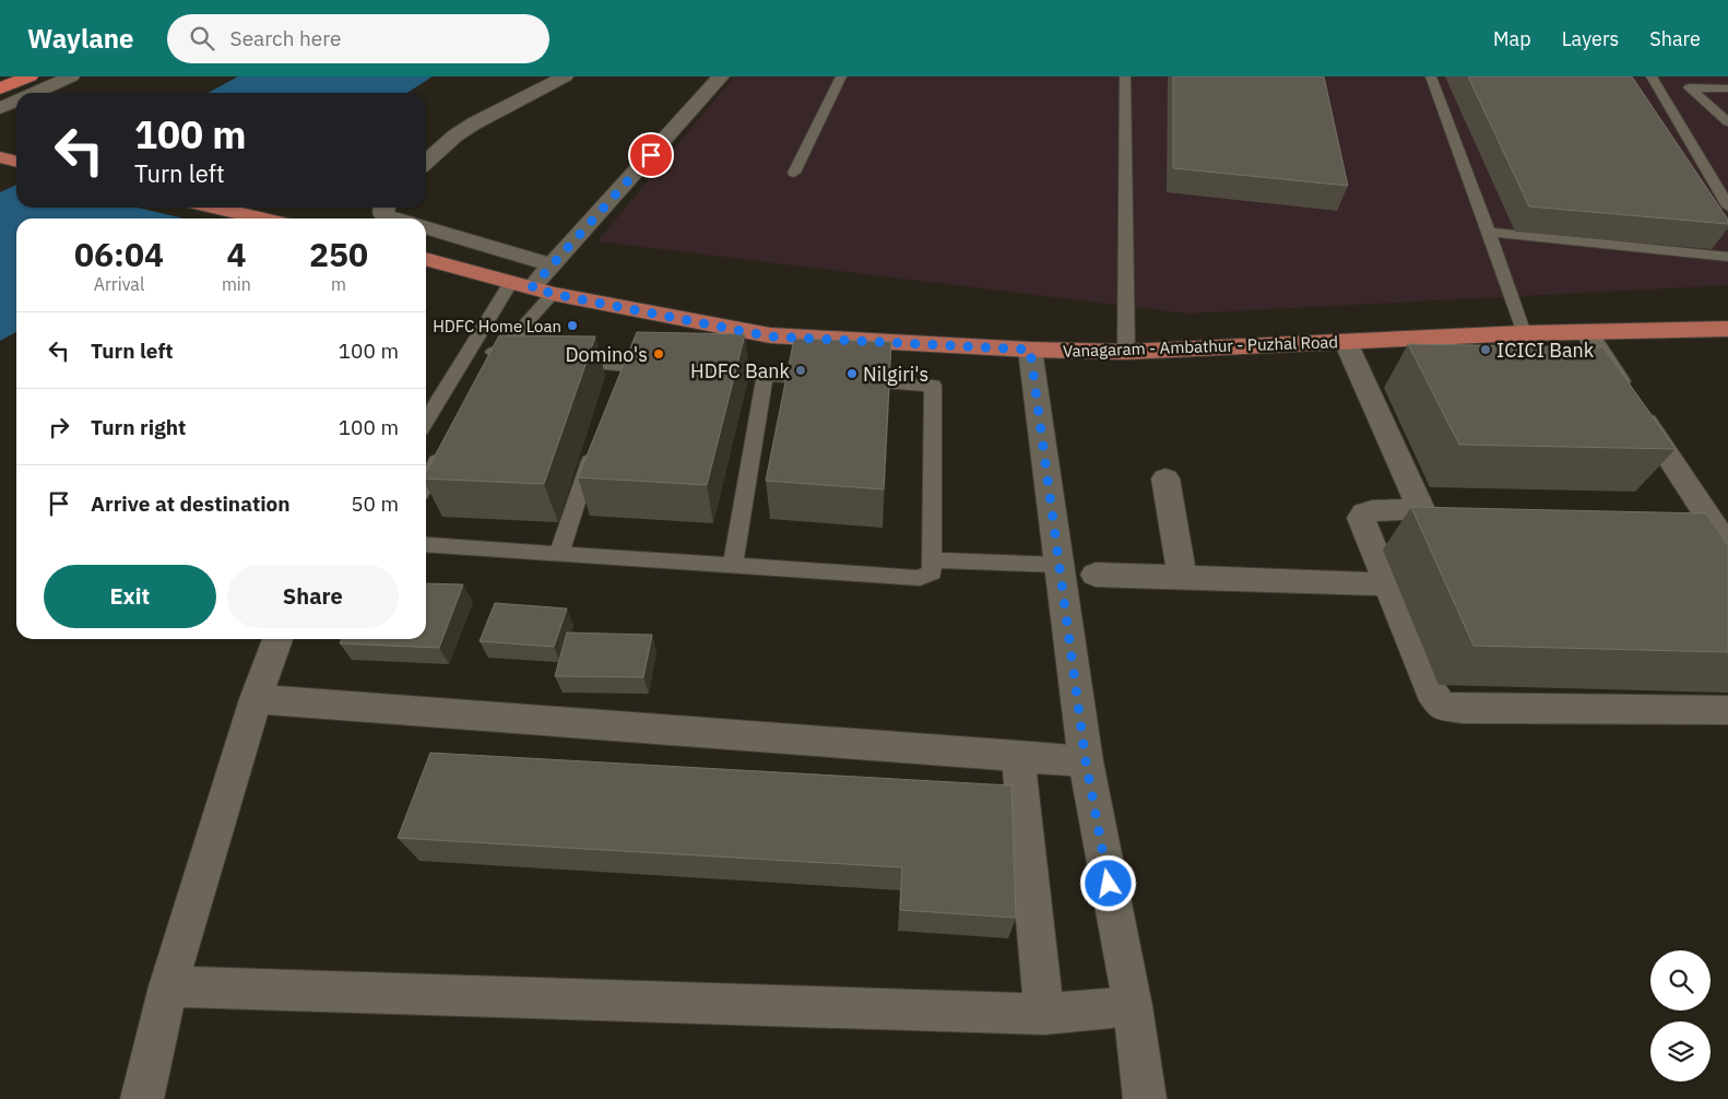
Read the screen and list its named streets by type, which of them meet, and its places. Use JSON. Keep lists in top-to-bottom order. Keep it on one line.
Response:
{"streets":{"main road":["Vanagaram - Ambathur - Puzhal Road"]},"places":["HDFC Home Loan","ICICI Bank","Domino's","HDFC Bank","Nilgiri's"],"page":{"header":"Waylane","search":"Search here","nav":["Map","Layers","Share"],"turn":["100 m","Turn left"],"eta":["06:04","Arrival","4","min","250","m"],"list":[{"name":"Turn left","value":"100 m"},{"name":"Turn right","value":"100 m"},{"name":"Arrive at destination","value":"50 m"}],"buttons":["Exit","Share"]}}
